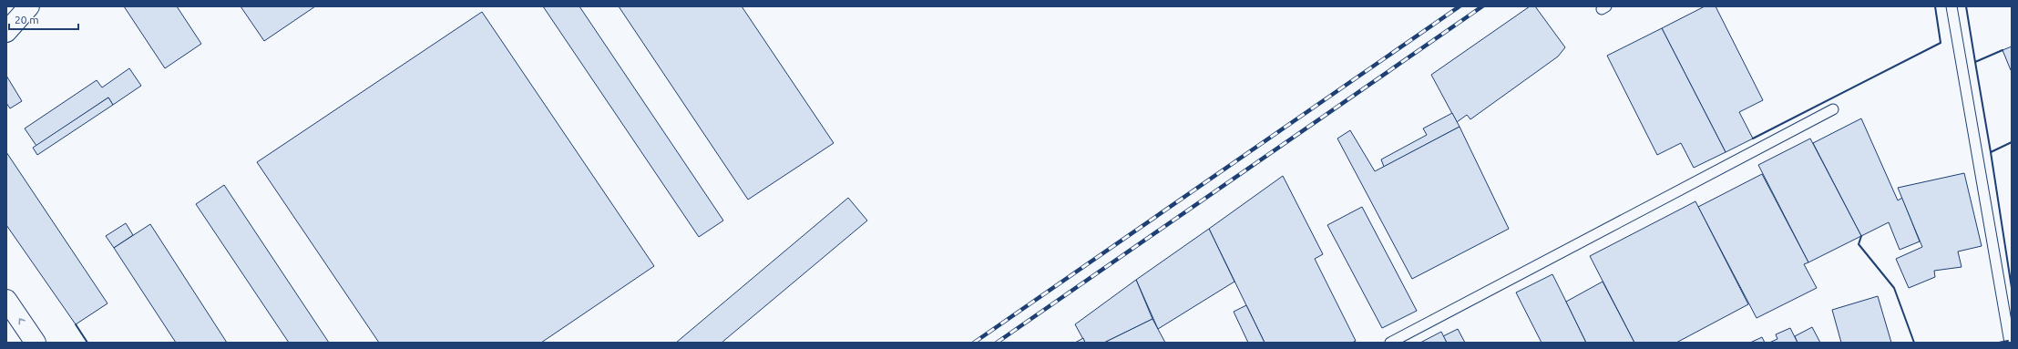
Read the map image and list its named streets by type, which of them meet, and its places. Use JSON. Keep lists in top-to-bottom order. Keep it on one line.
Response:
{"scale_bar":"20 m"}
